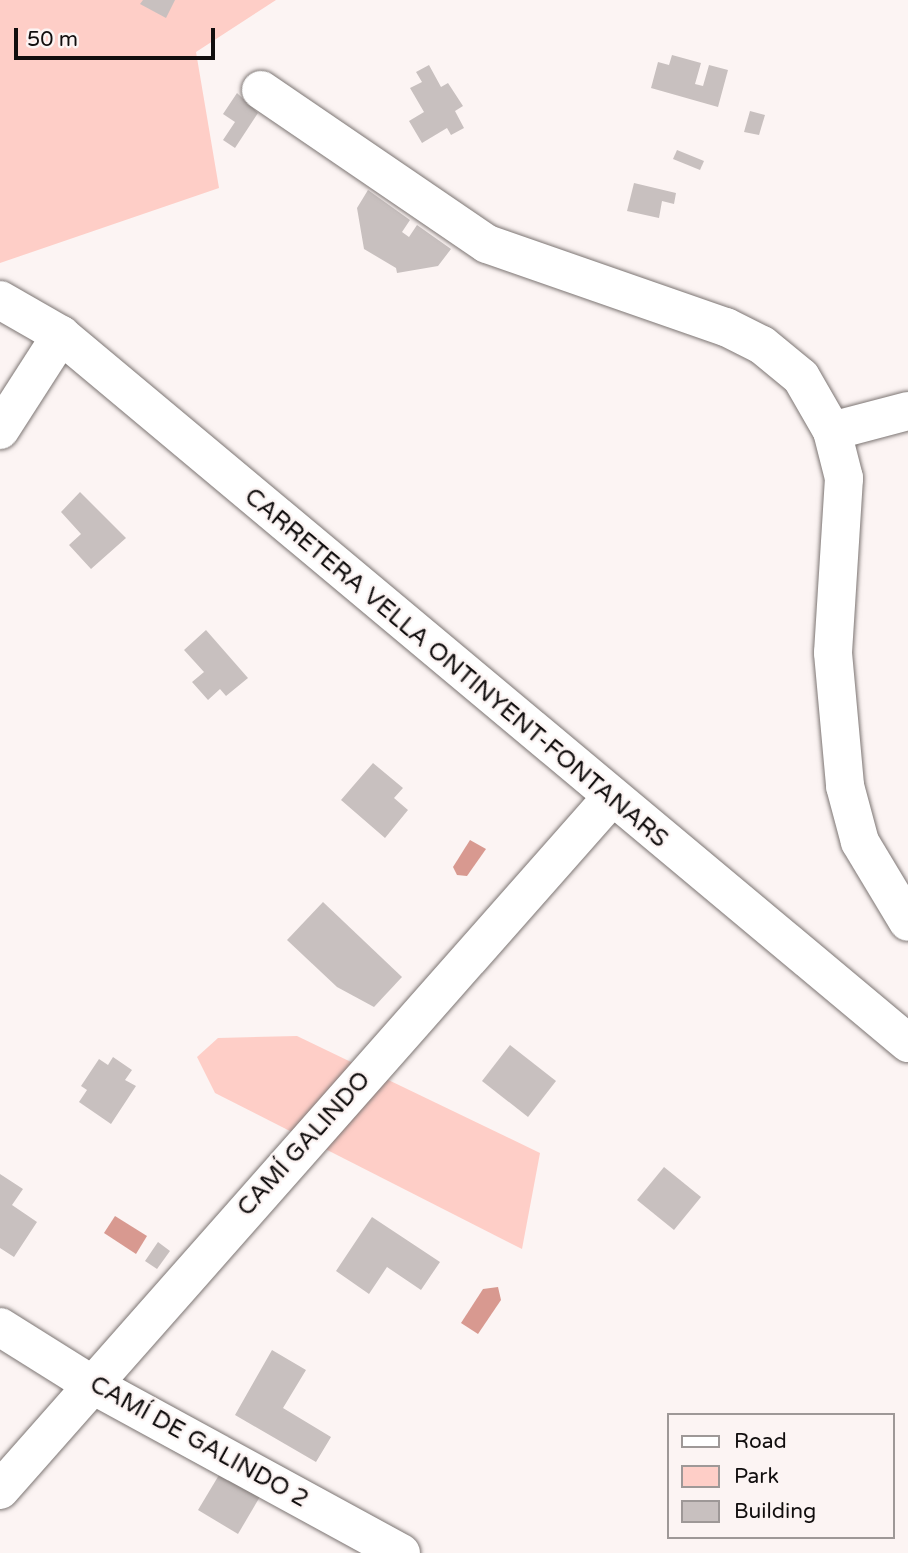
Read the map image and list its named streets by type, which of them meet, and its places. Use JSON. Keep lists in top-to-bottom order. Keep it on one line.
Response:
{"streets":{"street":["CARRETERA VELLA ONTINYENT-FONTANARS","CAMÍ GALINDO","CAMÍ DE GALINDO 2"]},"crossings":[["CARRETERA VELLA ONTINYENT-FONTANARS","CAMÍ GALINDO"],["CAMÍ GALINDO","CAMÍ DE GALINDO 2"]],"legend":["Road","Park","Building"],"scale_bar":"50 m"}
